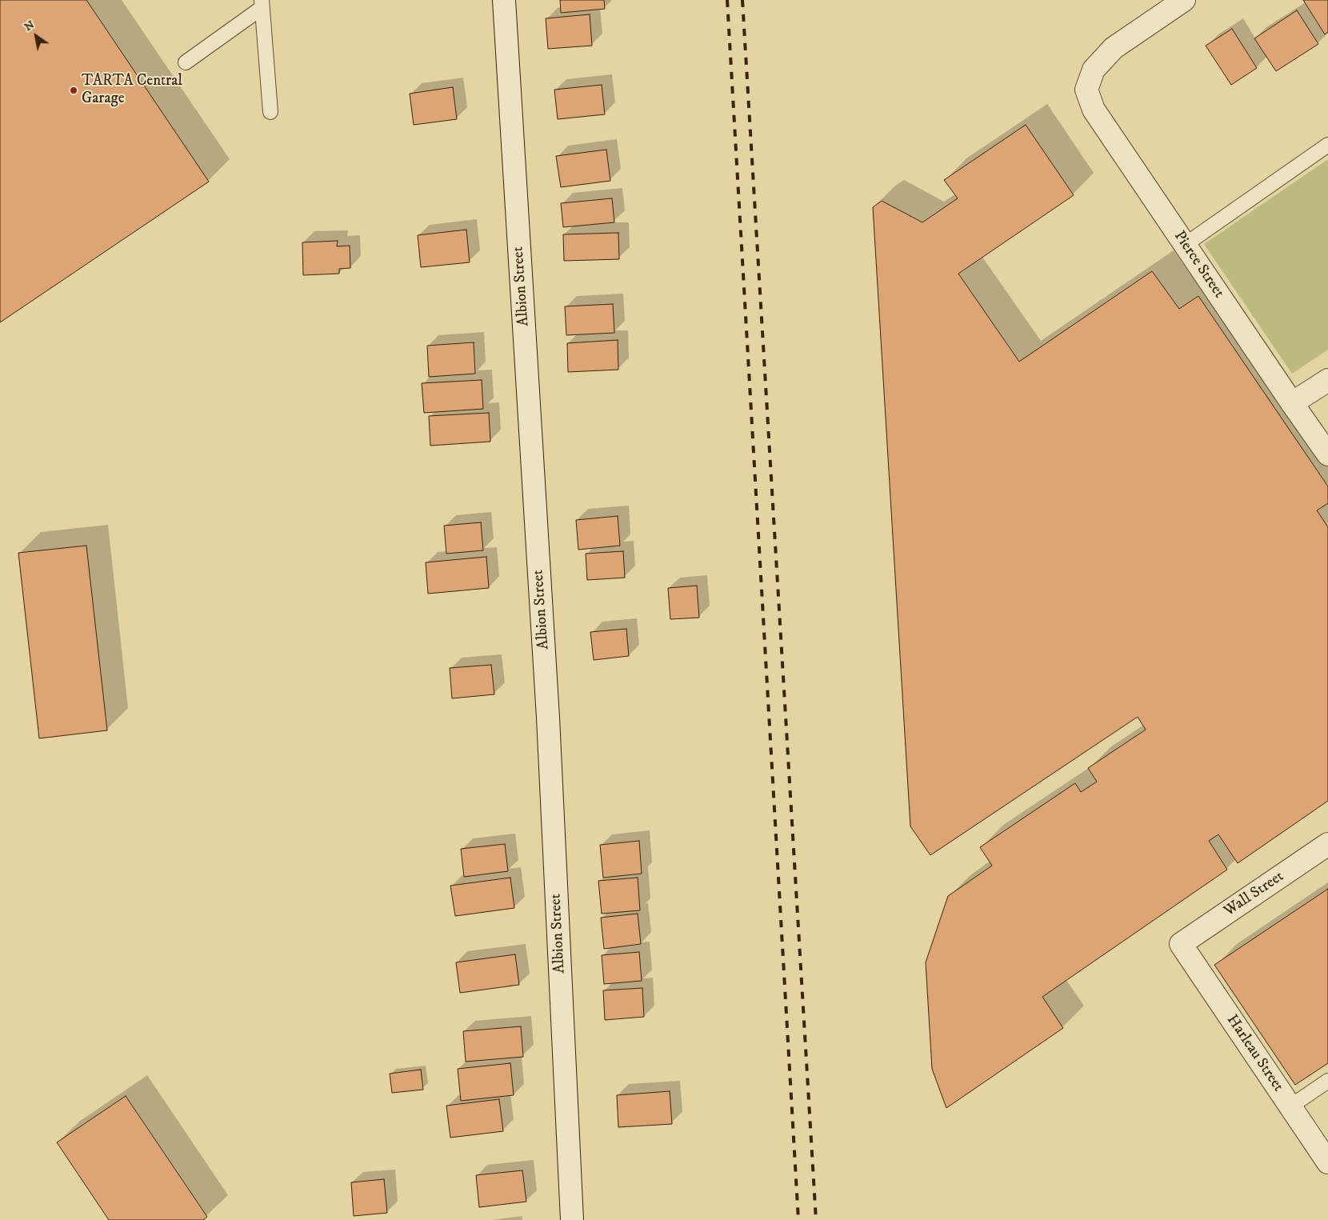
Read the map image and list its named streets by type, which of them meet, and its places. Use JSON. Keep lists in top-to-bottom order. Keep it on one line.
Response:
{"streets":{"street":["Pierce Street","Albion Street","Wall Street","Harleau Street"]},"crossings":[["Wall Street","Harleau Street"]],"places":["TARTA Central Garage"],"north":"top left"}
